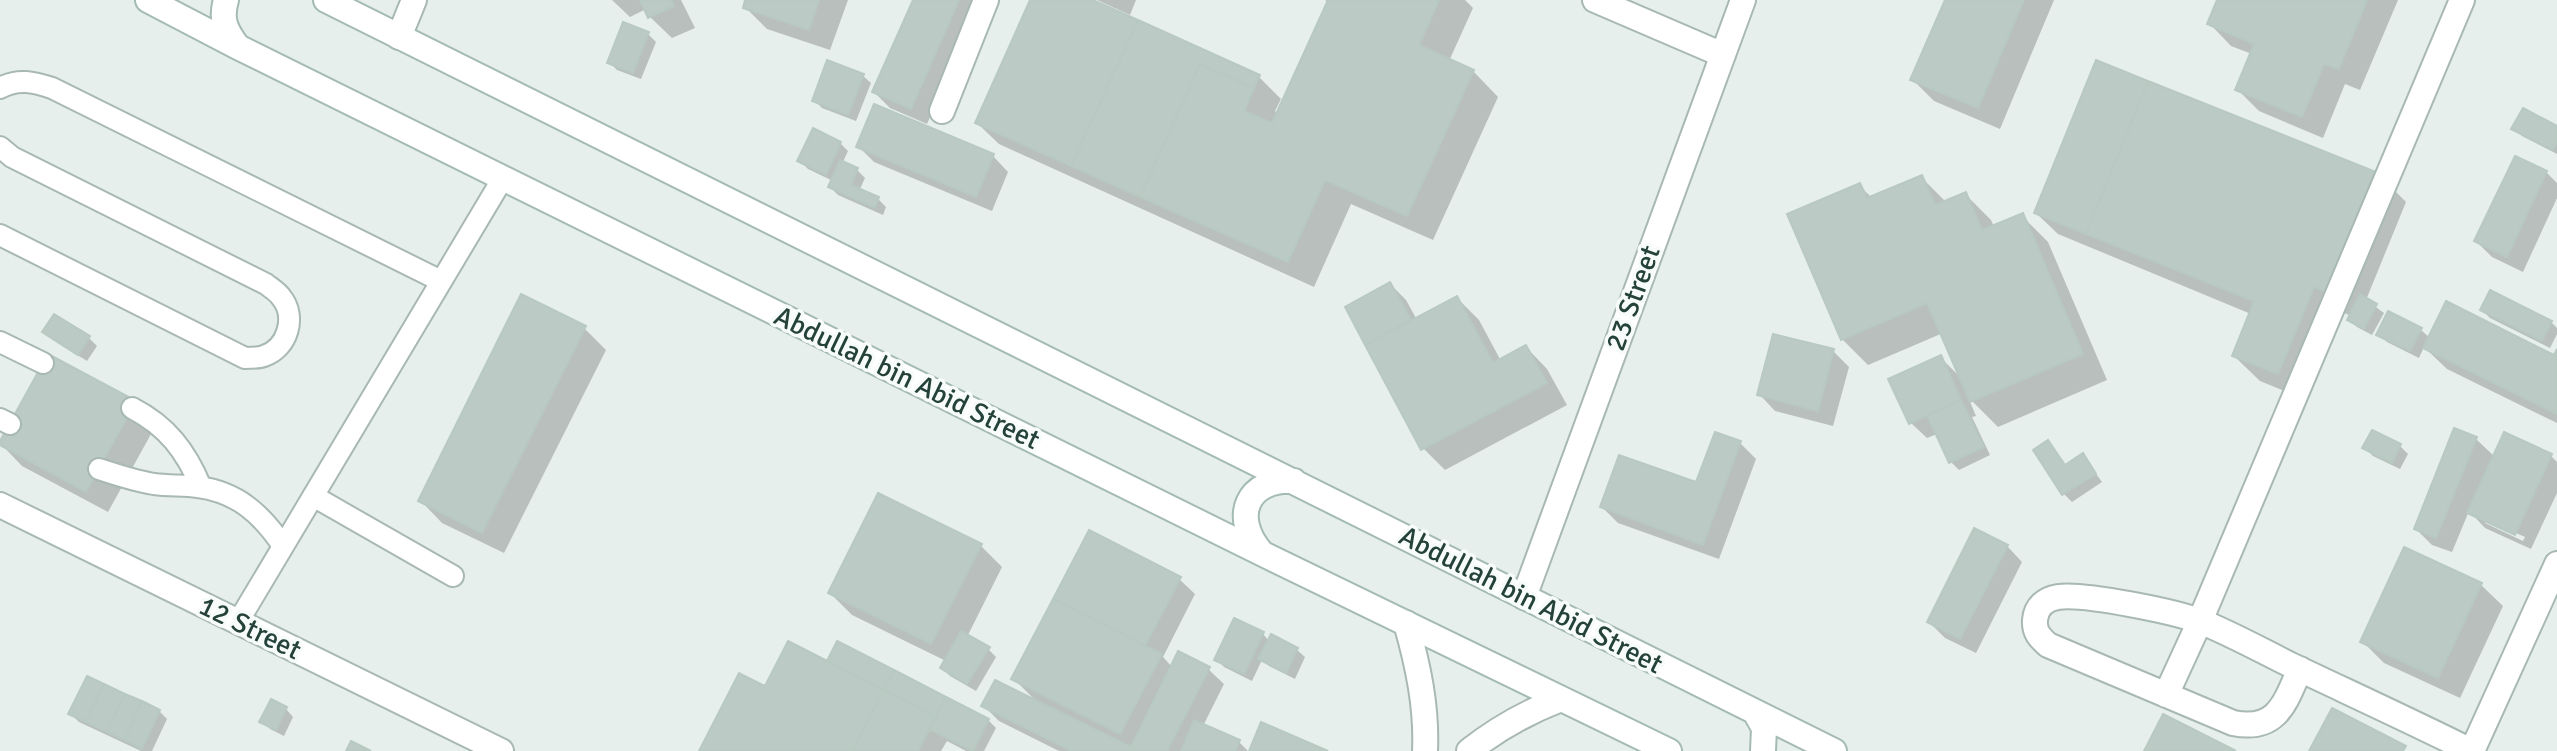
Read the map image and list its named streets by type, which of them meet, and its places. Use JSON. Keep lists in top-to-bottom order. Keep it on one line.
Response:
{"streets":{"main road":["23 Street","Abdullah bin Abid Street","12 Street"]},"crossings":[["23 Street","Abdullah bin Abid Street"]]}
